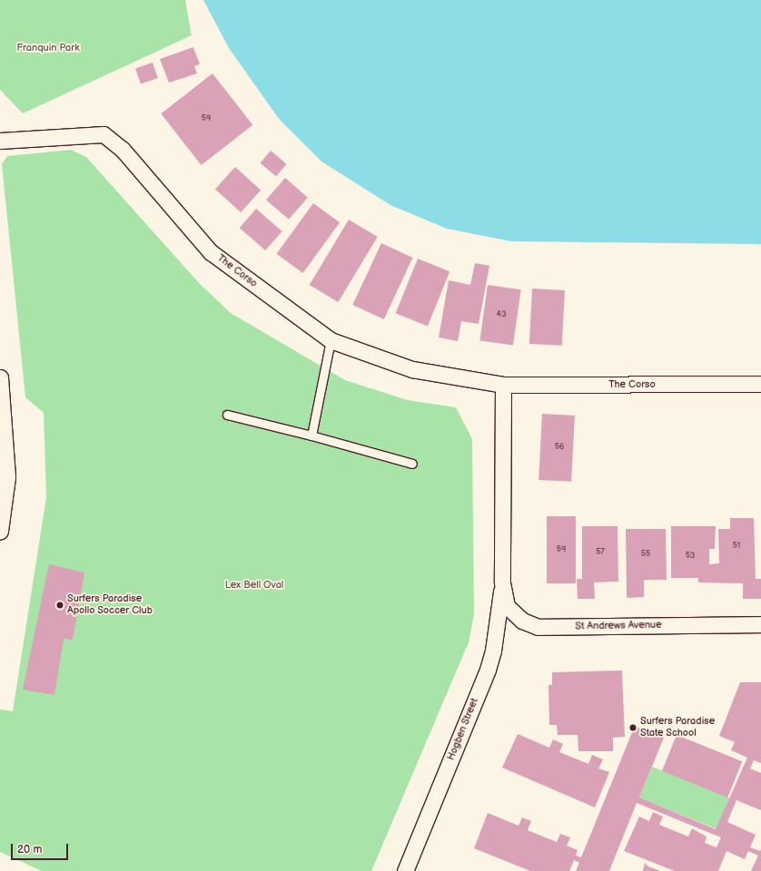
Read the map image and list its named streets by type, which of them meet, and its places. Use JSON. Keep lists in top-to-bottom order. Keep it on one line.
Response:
{"streets":{"street":["The Corso","St Andrews Avenue","Hogben Street"]},"crossings":[["St Andrews Avenue","Hogben Street"]],"parks":["Franquin Park","Lex Bell Oval"],"places":["Surfers Paradise Apollo Soccer Club","Surfers Paradise State School"],"house_numbers":["59","43","56","51","59","57","55","53"],"scale_bar":"20 m"}
